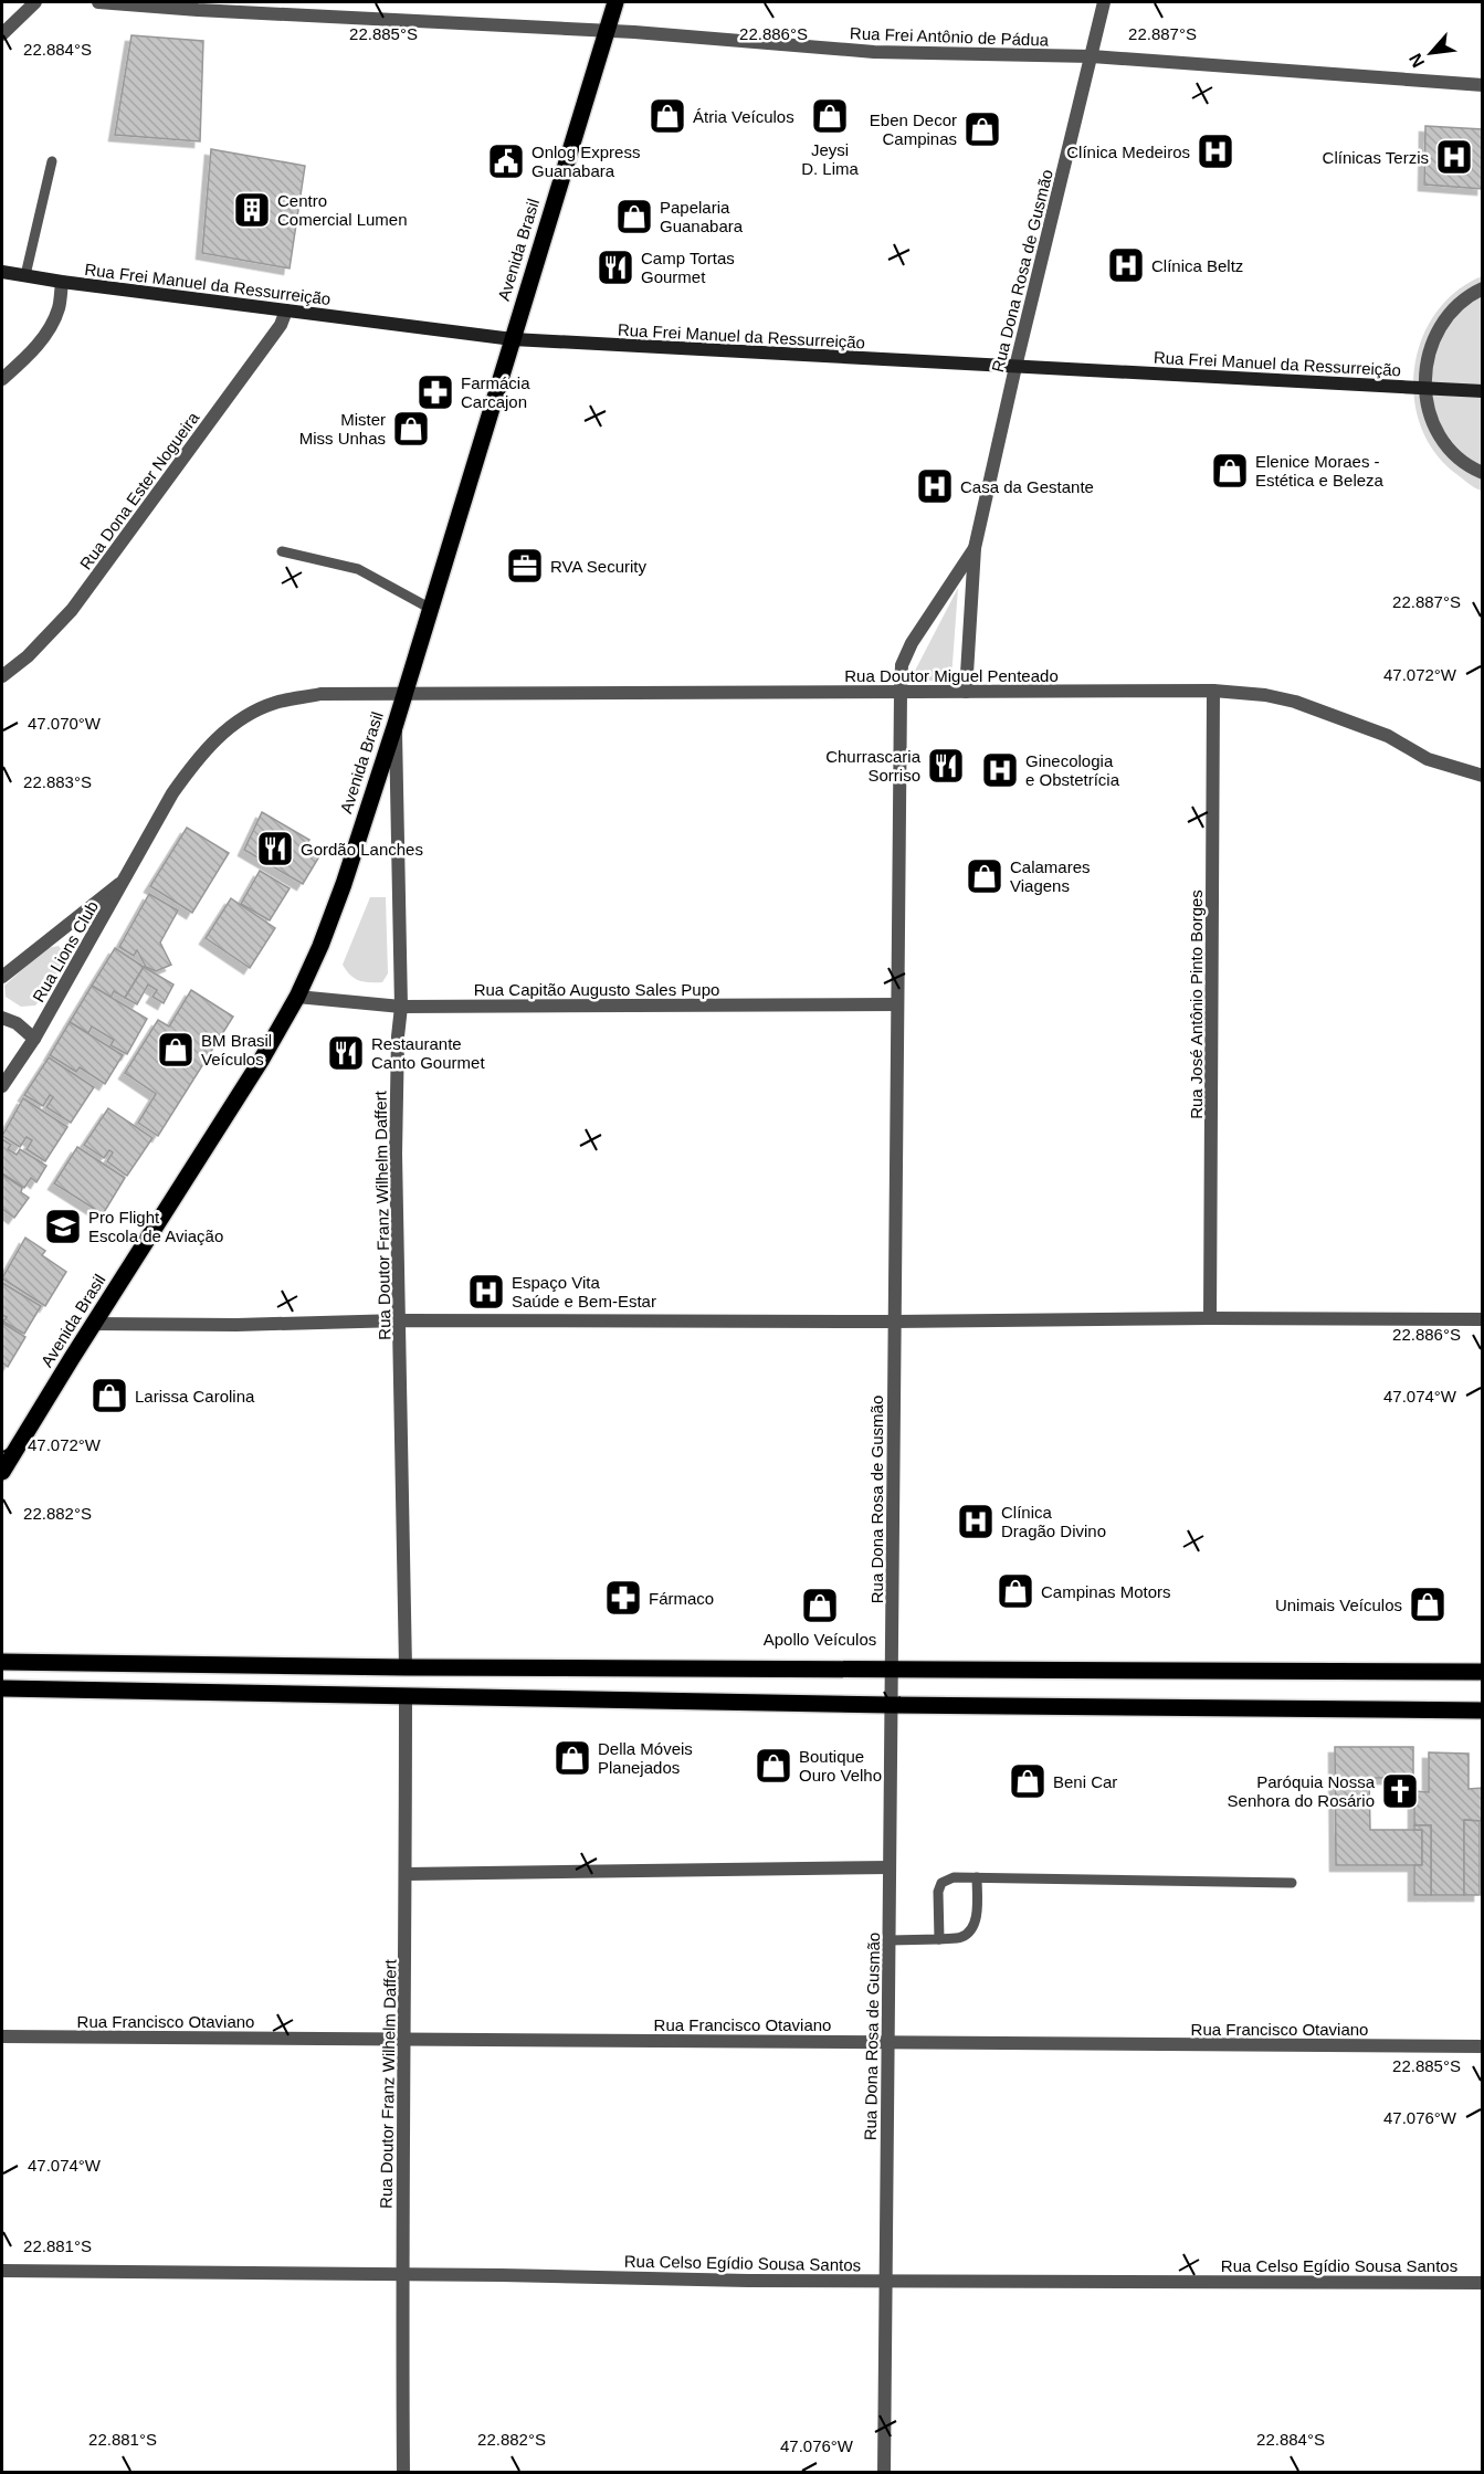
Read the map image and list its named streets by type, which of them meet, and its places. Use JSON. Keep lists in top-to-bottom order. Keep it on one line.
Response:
{"streets":{"main road":["Avenida Brasil","Rua Frei Manuel da Ressurreição"],"street":["Rua Frei Antônio de Pádua","Rua Dona Rosa de Gusmão","Rua Dona Ester Nogueira","Rua Doutor Miguel Penteado","Rua Lions Club","Rua Capitão Augusto Sales Pupo","Rua José Antônio Pinto Borges","Rua Doutor Franz Wilhelm Daffert","Rua Francisco Otaviano","Rua Celso Egídio Sousa Santos"]},"crossings":[["Rua Frei Antônio de Pádua","Avenida Brasil"],["Rua Frei Antônio de Pádua","Rua Dona Rosa de Gusmão"],["Avenida Brasil","Rua Frei Manuel da Ressurreição"],["Avenida Brasil","Rua Doutor Miguel Penteado"],["Avenida Brasil","Rua Lions Club"],["Avenida Brasil","Rua Capitão Augusto Sales Pupo"],["Avenida Brasil","Rua Doutor Franz Wilhelm Daffert"],["Rua Dona Rosa de Gusmão","Rua Frei Manuel da Ressurreição"],["Rua Dona Rosa de Gusmão","Rua Doutor Miguel Penteado"],["Rua Dona Rosa de Gusmão","Rua Capitão Augusto Sales Pupo"],["Rua Dona Rosa de Gusmão","Rua Francisco Otaviano"],["Rua Dona Rosa de Gusmão","Rua Celso Egídio Sousa Santos"],["Rua Frei Manuel da Ressurreição","Rua Dona Ester Nogueira"],["Rua Doutor Miguel Penteado","Rua Lions Club"],["Rua Doutor Miguel Penteado","Rua José Antônio Pinto Borges"],["Rua Capitão Augusto Sales Pupo","Rua Doutor Franz Wilhelm Daffert"],["Rua Doutor Franz Wilhelm Daffert","Rua Francisco Otaviano"],["Rua Doutor Franz Wilhelm Daffert","Rua Celso Egídio Sousa Santos"]],"places":{"shop":["Átria Veículos","Jeysi D. Lima","Eben Decor Campinas","Papelaria Guanabara","Mister Miss Unhas","Elenice Moraes - Estética e Beleza","Calamares Viagens","BM Brasil Veículos","Larissa Carolina","Campinas Motors","Unimais Veículos","Apollo Veículos","Della Móveis Planejados","Boutique Ouro Velho","Beni Car"],"hospital":["Clínica Medeiros","Clínicas Terzis","Clínica Beltz","Casa da Gestante","Ginecologia e Obstetrícia","Espaço Vita Saúde e Bem-Estar","Clínica Dragão Divino"],"public building":["Onlog Express Guanabara"],"building":["Centro Comercial Lumen"],"restaurant":["Camp Tortas Gourmet","Churrascaria Sorriso","Gordão Lanches","Restaurante Canto Gourmet"],"pharmacy":["Farmácia Carcajon","Fármaco"],"office":["RVA Security"],"school or university":["Pro Flight Escola de Aviação"],"church":["Paróquia Nossa Senhora do Rosário"]},"north":"bottom left","coordinates":["22.885°S","22.886°S","22.887°S","22.884°S","47.072°W","47.070°W","22.883°S","47.074°W","22.882°S","47.076°W","22.881°S"]}
